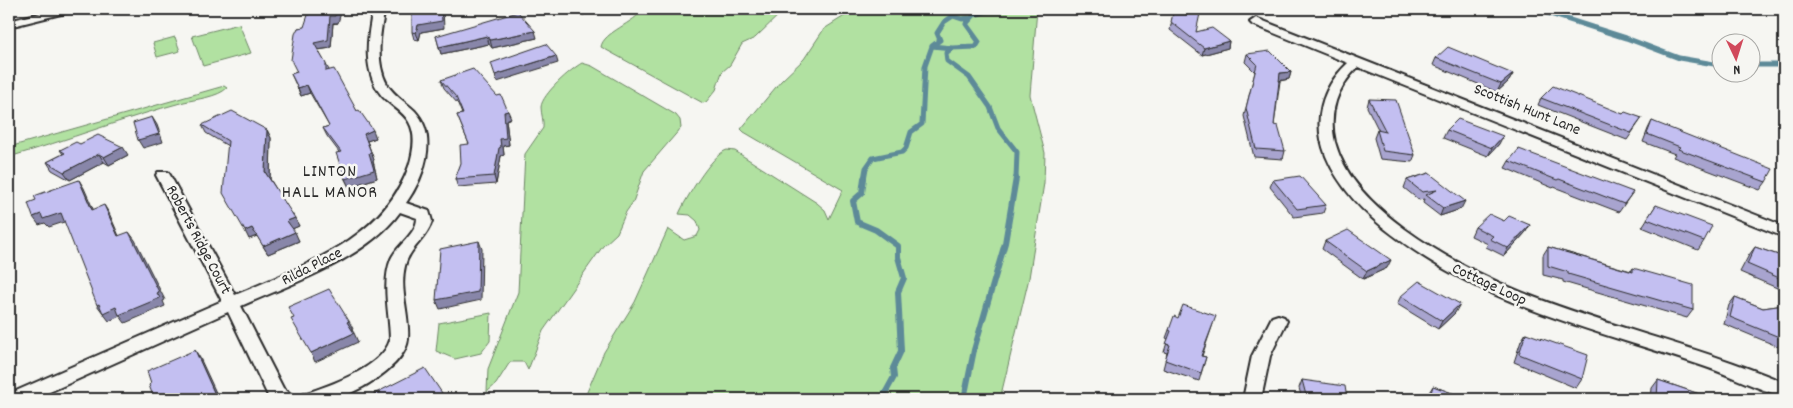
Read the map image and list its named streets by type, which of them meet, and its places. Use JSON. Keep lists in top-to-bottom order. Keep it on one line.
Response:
{"streets":{"street":["Scottish Hunt Lane","Roberts Ridge Court","Rilda Place","Cottage Loop"]},"crossings":[["Scottish Hunt Lane","Cottage Loop"],["Roberts Ridge Court","Rilda Place"]],"districts":["LINTON HALL MANOR"],"north":"bottom"}
